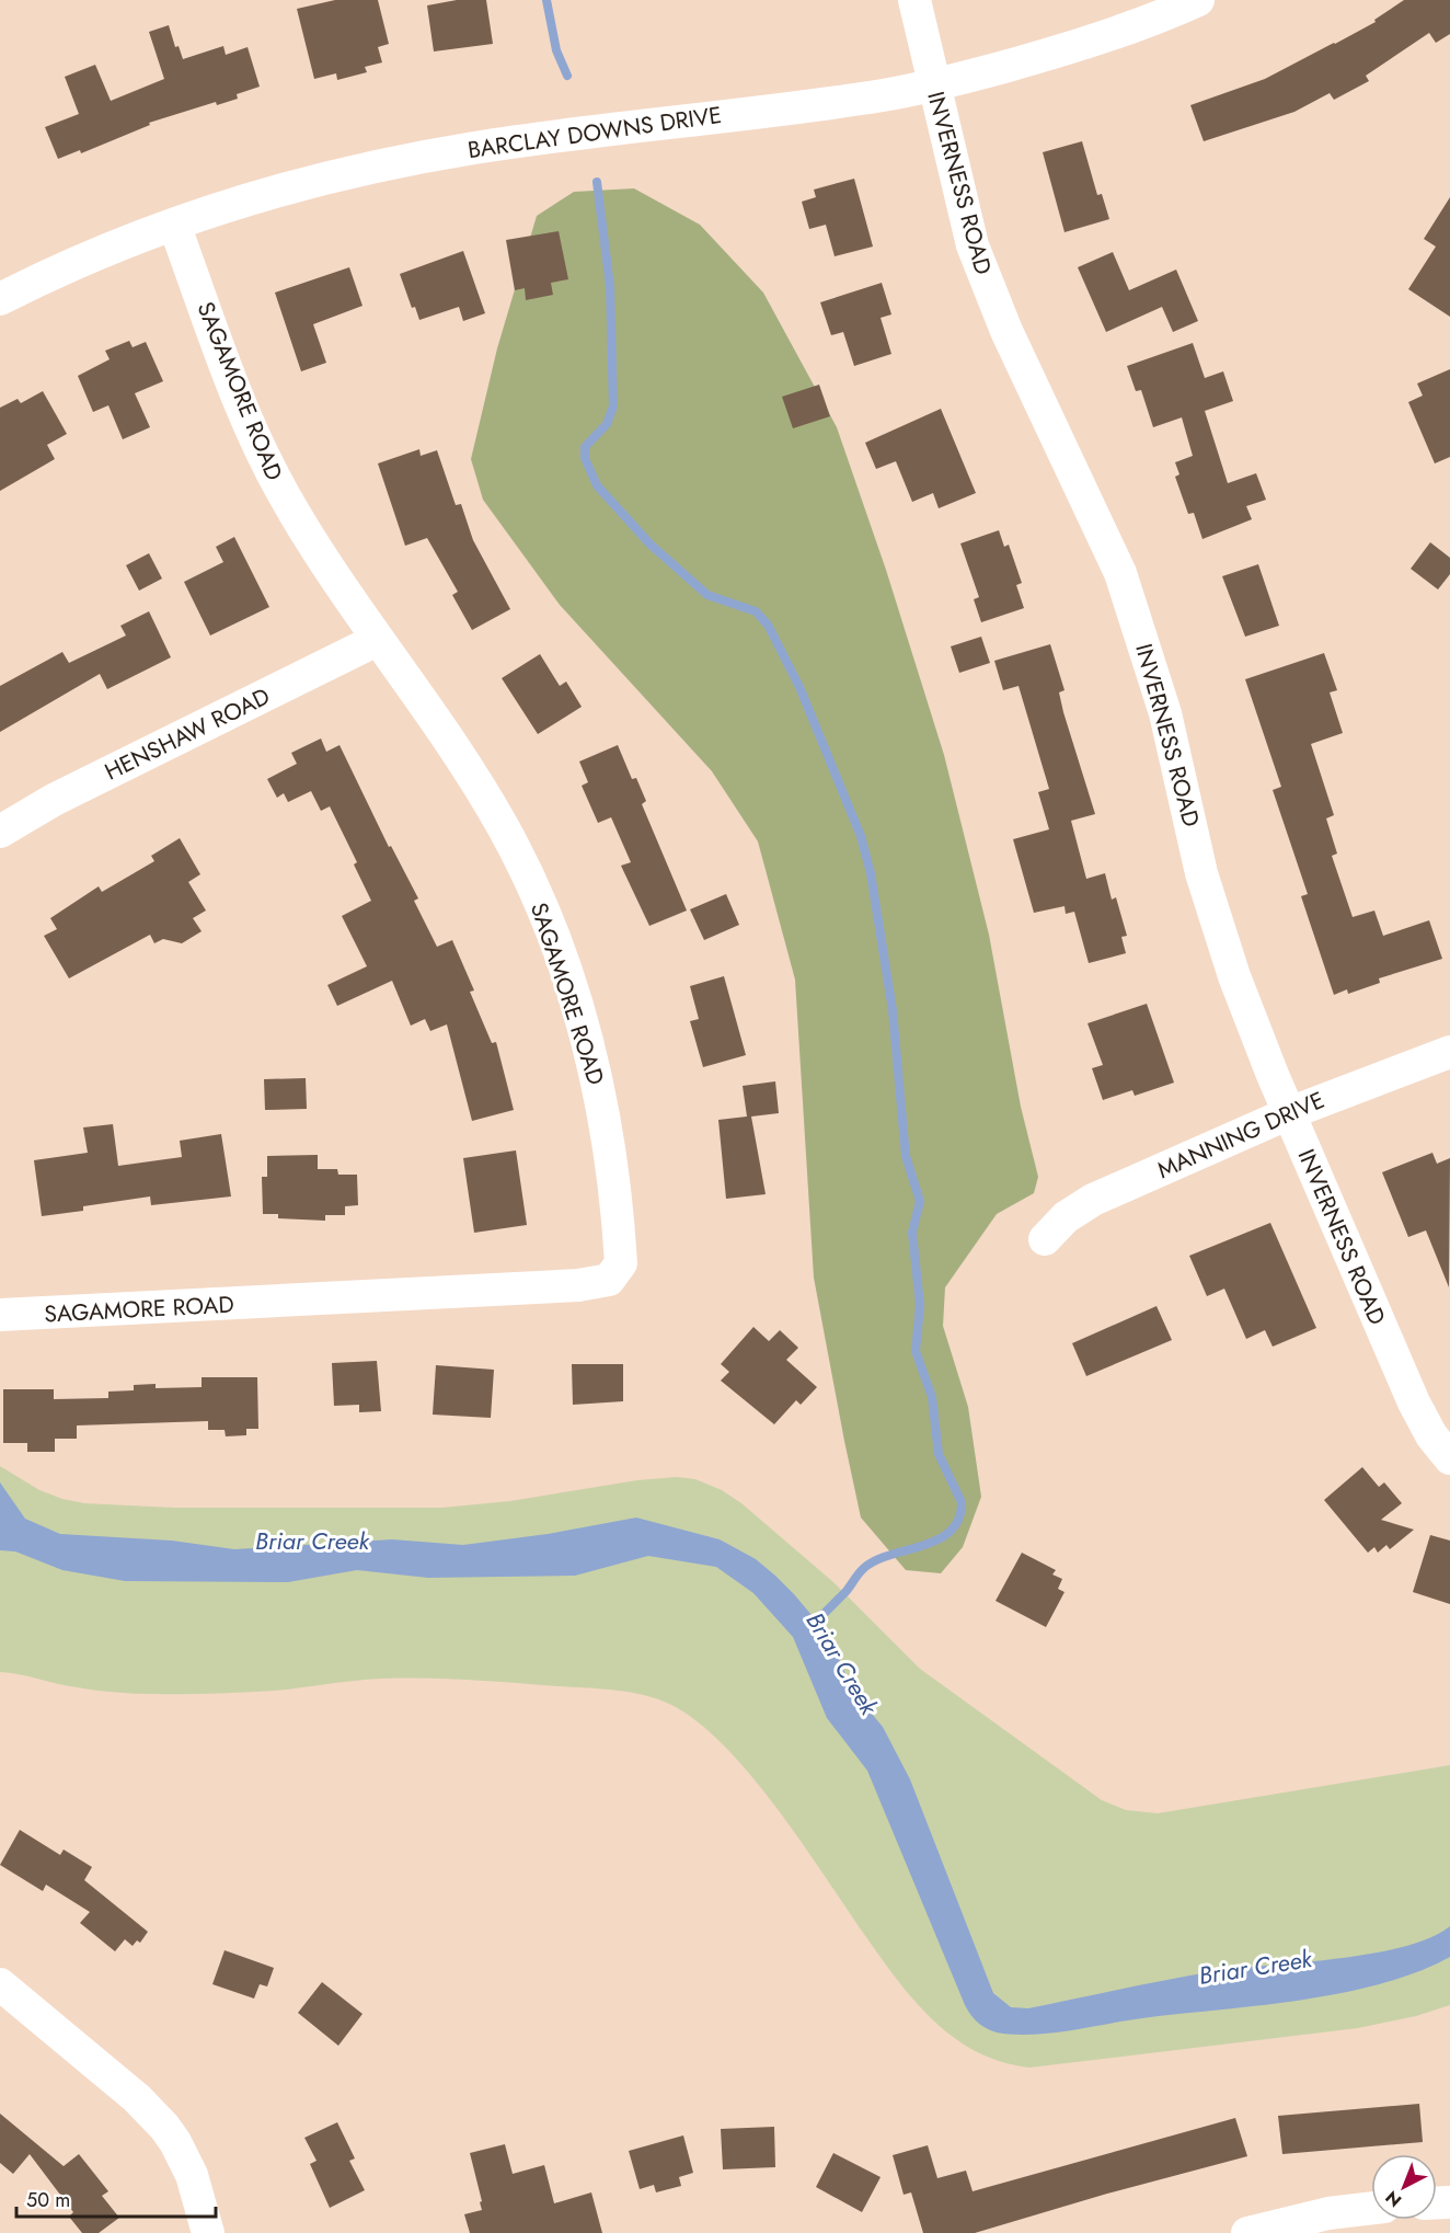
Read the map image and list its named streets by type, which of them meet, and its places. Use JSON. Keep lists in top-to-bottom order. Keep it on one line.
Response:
{"streets":{"street":["BARCLAY DOWNS DRIVE","INVERNESS ROAD","SAGAMORE ROAD","HENSHAW ROAD","MANNING DRIVE"]},"crossings":[["BARCLAY DOWNS DRIVE","INVERNESS ROAD"],["BARCLAY DOWNS DRIVE","SAGAMORE ROAD"],["INVERNESS ROAD","MANNING DRIVE"],["SAGAMORE ROAD","HENSHAW ROAD"]],"water":["Briar Creek"],"scale_bar":"50 m","north":"bottom left"}
